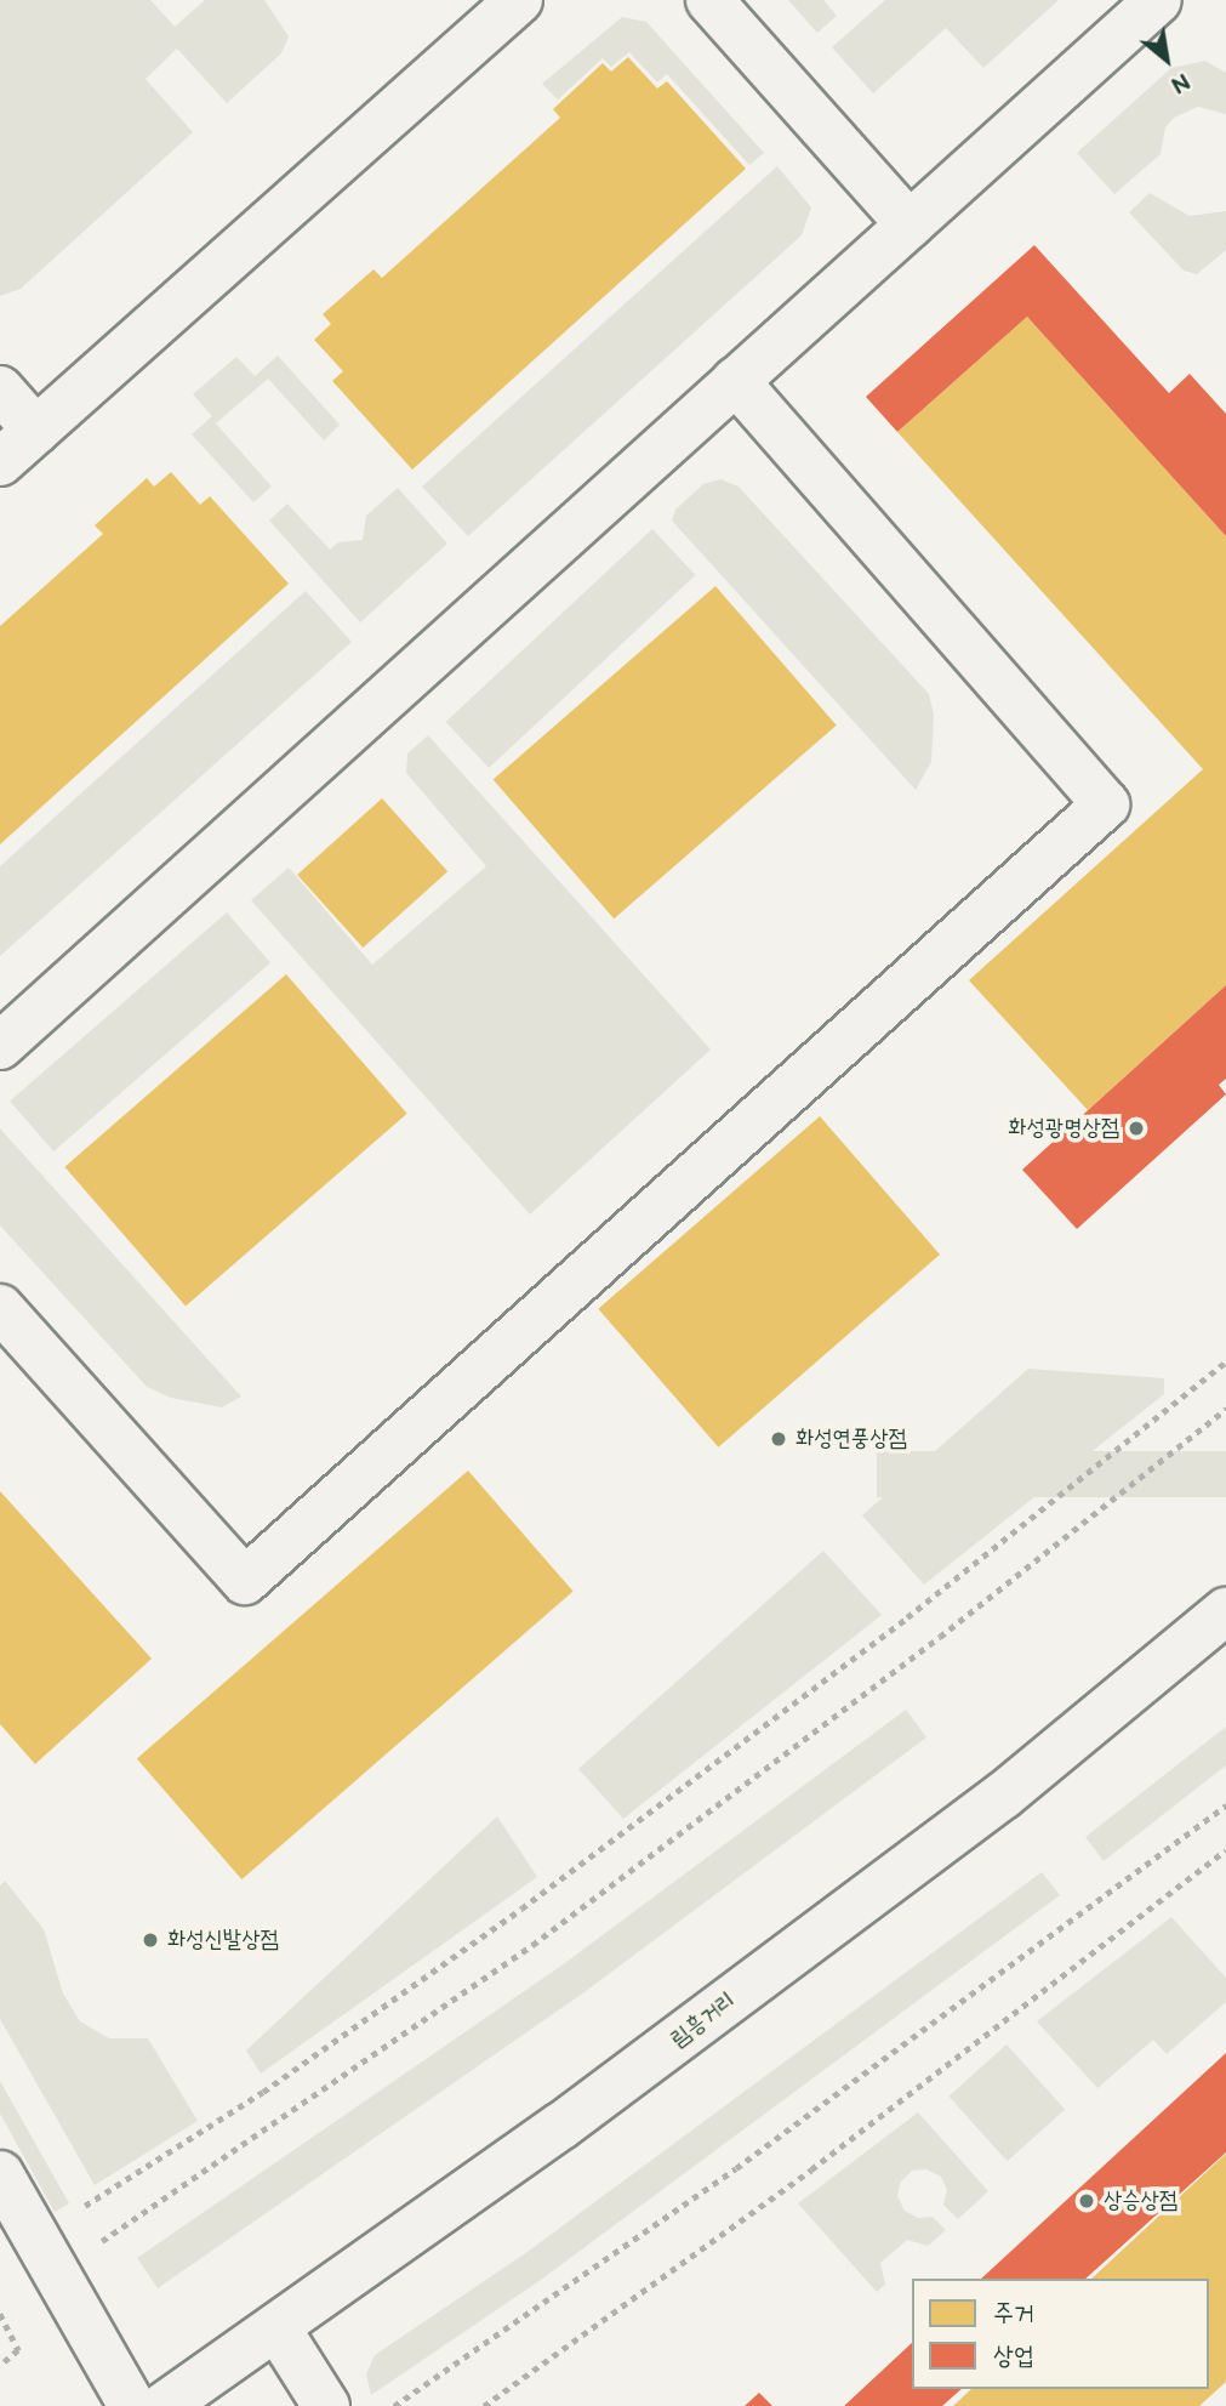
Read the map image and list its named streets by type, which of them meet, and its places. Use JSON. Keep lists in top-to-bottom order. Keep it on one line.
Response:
{"streets":{"street":["림흥거리"]},"places":["화성광명상점","화성연풍상점","화성신발상점","상승상점"],"legend":["주거","상업"],"north":"bottom right"}
